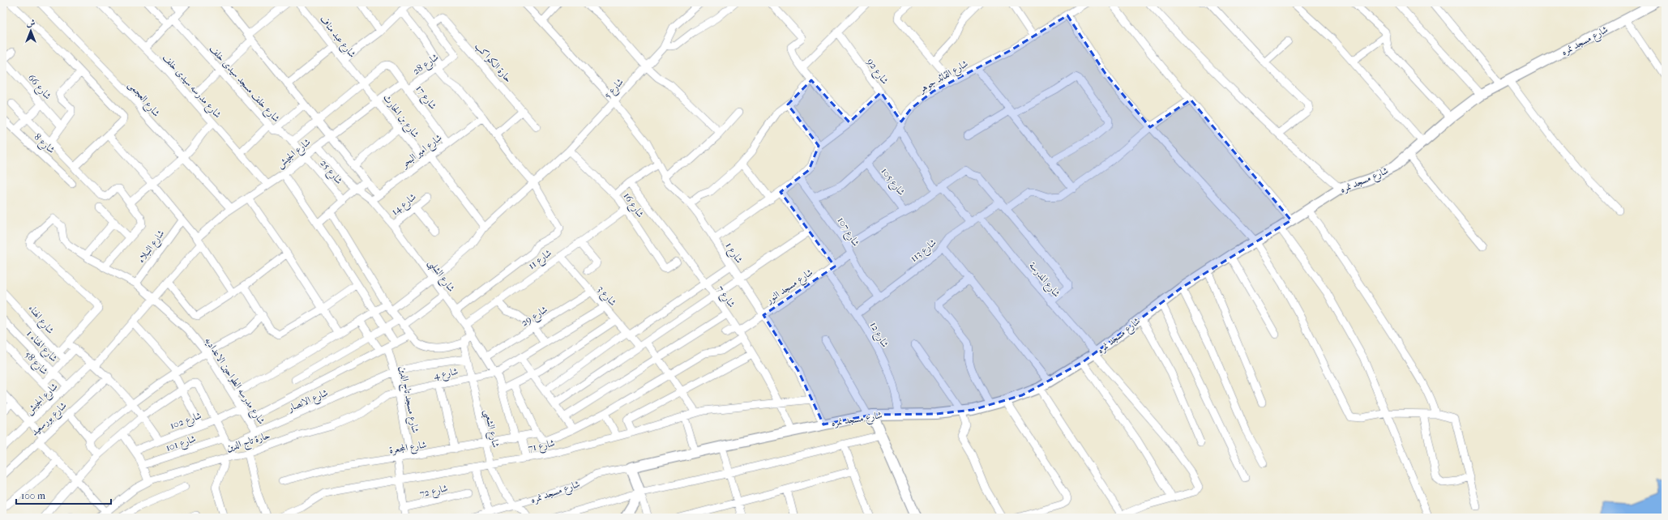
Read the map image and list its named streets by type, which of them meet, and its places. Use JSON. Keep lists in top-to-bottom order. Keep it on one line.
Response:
{"streets":{"street":["شارع عبد مناف","شارع مسجد نمره","حارة الكواكب","شارع 28","شارع 92","شارع القائد جوهر","شارع خلف مسجد سيدى خلف","شارع مدرسه سيدى خلف","شارع 66","شارع 5","شارع 17","شارع العجمى","شارع بن الحارث","شارع 8","شارع امير البحر","شارع الجيش","شارع 25","شارع 105","شارع 14","شارع 16","شارع 107","شارع النبلاء","شارع 113","شارع 1","شارع 11","شارع الشلبى","شارع المدرسة","شارع مسجد النور","شارع 3","شارع 7","شارع 29","شارع الهناء","شارع 12","شارع الهناء 1","شارع 58","شارع 4","شارع مدرسه الطواحين الاعداديه","شارع مسجد تاج الدين","شارع الانصار","شارع بورسعيد","شارع 102","شارع الشعبى","حارة تاج الدين","شارع 101","شارع 71","شارع المجعرة","شارع 72"]},"crossings":[["شارع عبد مناف","شارع 17"],["شارع عبد مناف","شارع بن الحارث"],["شارع مسجد نمره","شارع 1"],["شارع مسجد نمره","شارع المدرسة"],["شارع مسجد نمره","شارع 7"],["شارع مسجد نمره","شارع 12"],["شارع مسجد نمره","شارع الشعبى"],["حارة الكواكب","شارع 28"],["شارع 28","شارع 17"],["شارع 92","شارع القائد جوهر"],["شارع 92","شارع 113"],["شارع القائد جوهر","شارع 105"],["شارع القائد جوهر","شارع 107"],["شارع خلف مسجد سيدى خلف","شارع الجيش"],["شارع خلف مسجد سيدى خلف","شارع 25"],["شارع مدرسه سيدى خلف","شارع الجيش"],["شارع 5","شارع بن الحارث"],["شارع 5","شارع 16"],["شارع 5","شارع 1"],["شارع 5","شارع الشلبى"],["شارع 5","شارع مدرسه الطواحين الاعداديه"],["شارع 17","شارع بن الحارث"],["شارع 17","شارع امير البحر"],["شارع 17","شارع الجيش"],["شارع العجمى","شارع الجيش"],["شارع بن الحارث","شارع امير البحر"],["شارع بن الحارث","شارع الجيش"],["شارع امير البحر","شارع الشلبى"],["شارع الجيش","شارع 25"],["شارع الجيش","شارع الشلبى"],["شارع الجيش","شارع الهناء 1"],["شارع الجيش","شارع 58"],["شارع الجيش","شارع مدرسه الطواحين الاعداديه"],["شارع 14","شارع الشلبى"],["شارع 16","شارع 11"],["شارع 107","شارع 113"],["شارع 107","شارع مسجد النور"],["شارع النبلاء","شارع مدرسه الطواحين الاعداديه"],["شارع 113","شارع المدرسة"],["شارع 113","شارع 12"],["شارع 1","شارع مسجد النور"],["شارع 1","شارع 71"],["شارع 11","شارع الشلبى"],["شارع 11","شارع 3"],["شارع الشلبى","شارع 29"],["شارع الشلبى","شارع 4"],["شارع الشلبى","شارع 71"],["شارع الشلبى","شارع المجعرة"],["شارع مسجد النور","شارع 7"],["شارع مسجد النور","شارع 12"],["شارع 3","شارع 29"],["شارع 3","شارع 4"],["شارع 7","شارع 71"],["شارع 4","شارع مسجد تاج الدين"],["شارع 4","شارع الشعبى"],["شارع 4","حارة تاج الدين"],["شارع مدرسه الطواحين الاعداديه","شارع الانصار"],["شارع مدرسه الطواحين الاعداديه","شارع 102"],["شارع مسجد تاج الدين","شارع الانصار"],["شارع مسجد تاج الدين","حارة تاج الدين"],["شارع مسجد تاج الدين","شارع المجعرة"],["شارع الانصار","شارع الشعبى"],["شارع الانصار","شارع 101"],["شارع الشعبى","شارع 71"],["شارع الشعبى","شارع المجعرة"]],"scale_bar":"100 m","north":"top"}
